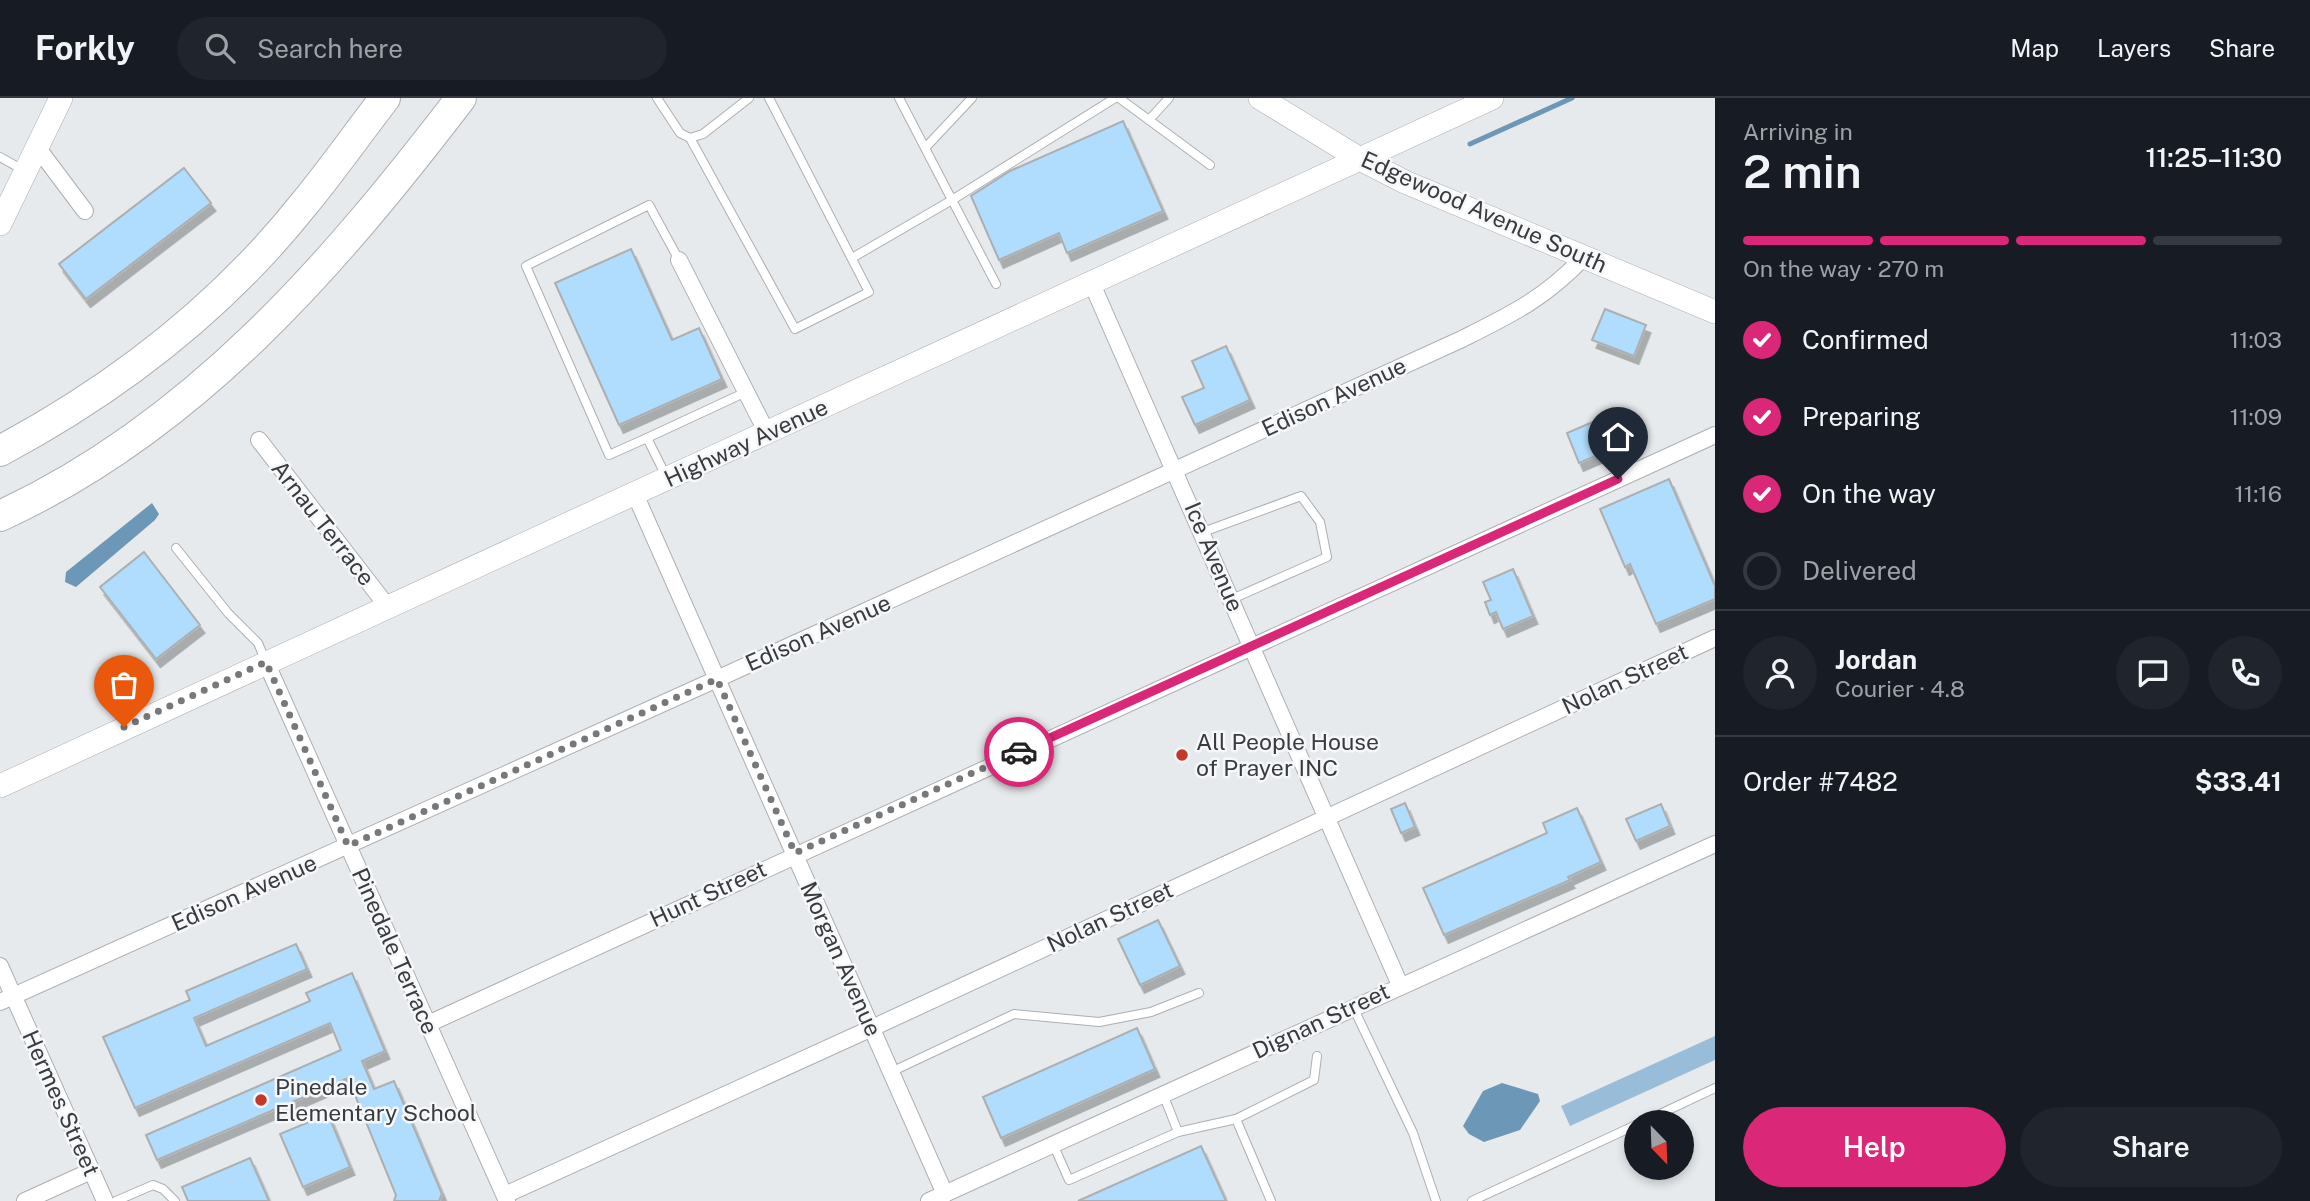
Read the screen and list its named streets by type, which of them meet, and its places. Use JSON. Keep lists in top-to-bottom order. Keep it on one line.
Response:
{"streets":{"street":["Edgewood Avenue South","Edison Avenue","Highway Avenue","Arnau Terrace","Ice Avenue","Nolan Street","Hunt Street","Pinedale Terrace","Morgan Avenue","Dignan Street","Hermes Street"]},"crossings":[["Edgewood Avenue South","Edison Avenue"],["Edgewood Avenue South","Highway Avenue"],["Edison Avenue","Ice Avenue"],["Edison Avenue","Pinedale Terrace"],["Edison Avenue","Morgan Avenue"],["Edison Avenue","Hermes Street"],["Highway Avenue","Arnau Terrace"],["Highway Avenue","Ice Avenue"],["Highway Avenue","Pinedale Terrace"],["Highway Avenue","Morgan Avenue"],["Ice Avenue","Nolan Street"],["Ice Avenue","Hunt Street"],["Ice Avenue","Dignan Street"],["Nolan Street","Pinedale Terrace"],["Nolan Street","Morgan Avenue"],["Hunt Street","Pinedale Terrace"],["Hunt Street","Morgan Avenue"],["Morgan Avenue","Dignan Street"]],"places":["All People House of Prayer INC","Pinedale Elementary School"],"north":"bottom right","page":{"header":"Forkly","search":"Search here","nav":["Map","Layers","Share"],"heading":["2 min","Arriving in","11:25–11:30"],"panel":["Jordan","Courier · 4.8","Order #7482","$33.41"],"bar":"On the way · 270 m","list":[["Confirmed","11:03"],["Preparing","11:09"],["On the way","11:16"],"Delivered"],"buttons":["Help","Share"]}}
